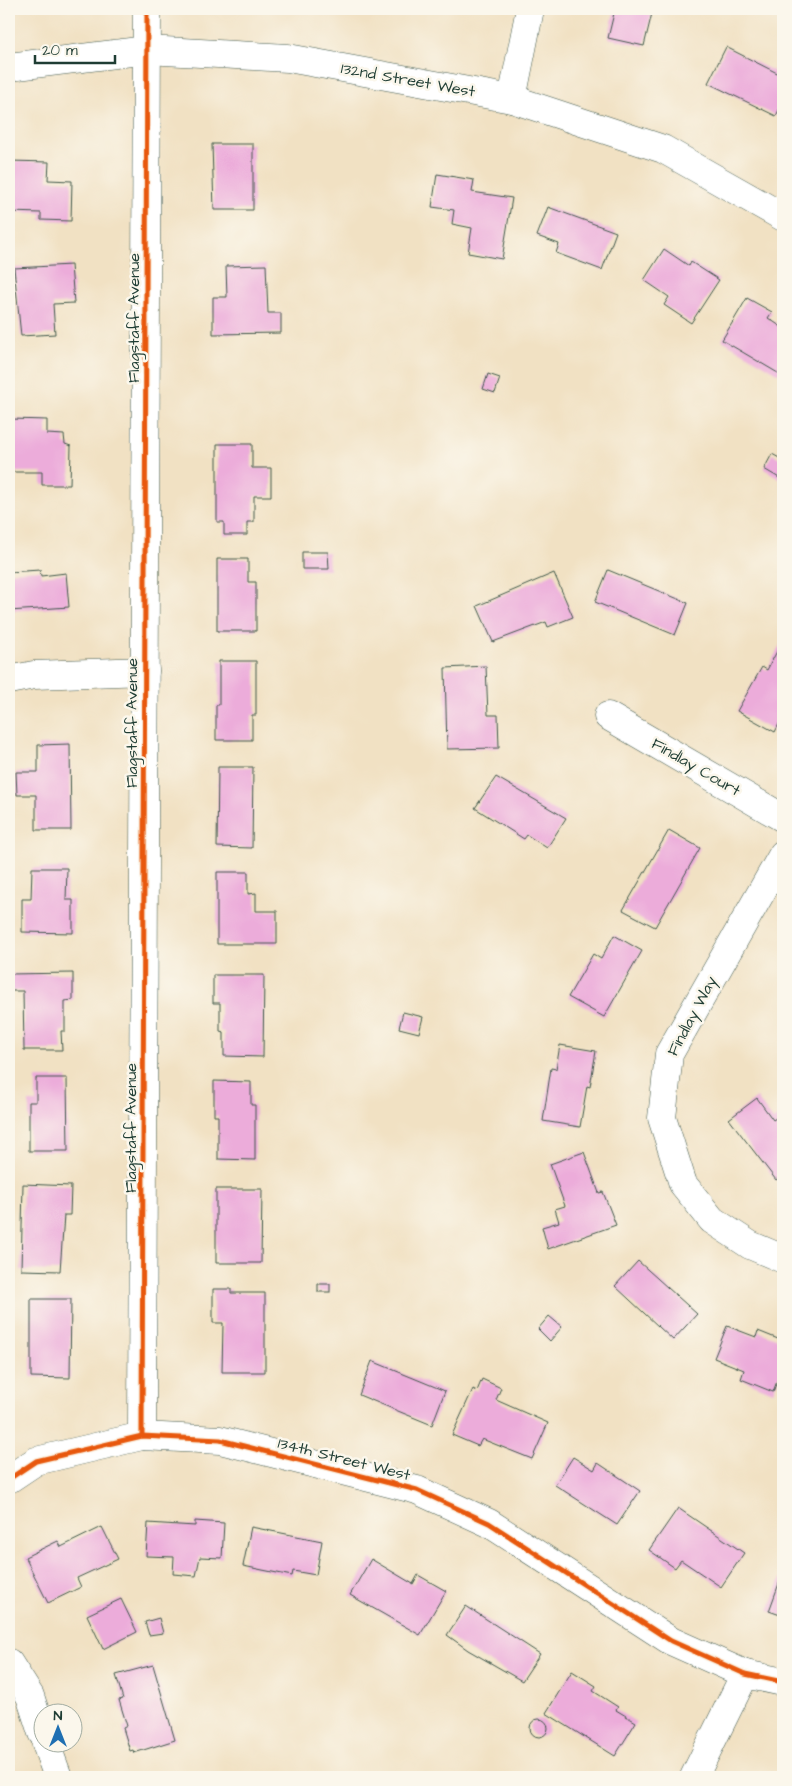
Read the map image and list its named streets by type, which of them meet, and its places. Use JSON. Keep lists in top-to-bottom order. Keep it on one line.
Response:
{"streets":{"street":["132nd Street West","Flagstaff Avenue","Findlay Court","Findlay Way","134th Street West"]},"crossings":[["132nd Street West","Flagstaff Avenue"],["Flagstaff Avenue","134th Street West"]],"scale_bar":"20 m","north":"top"}
